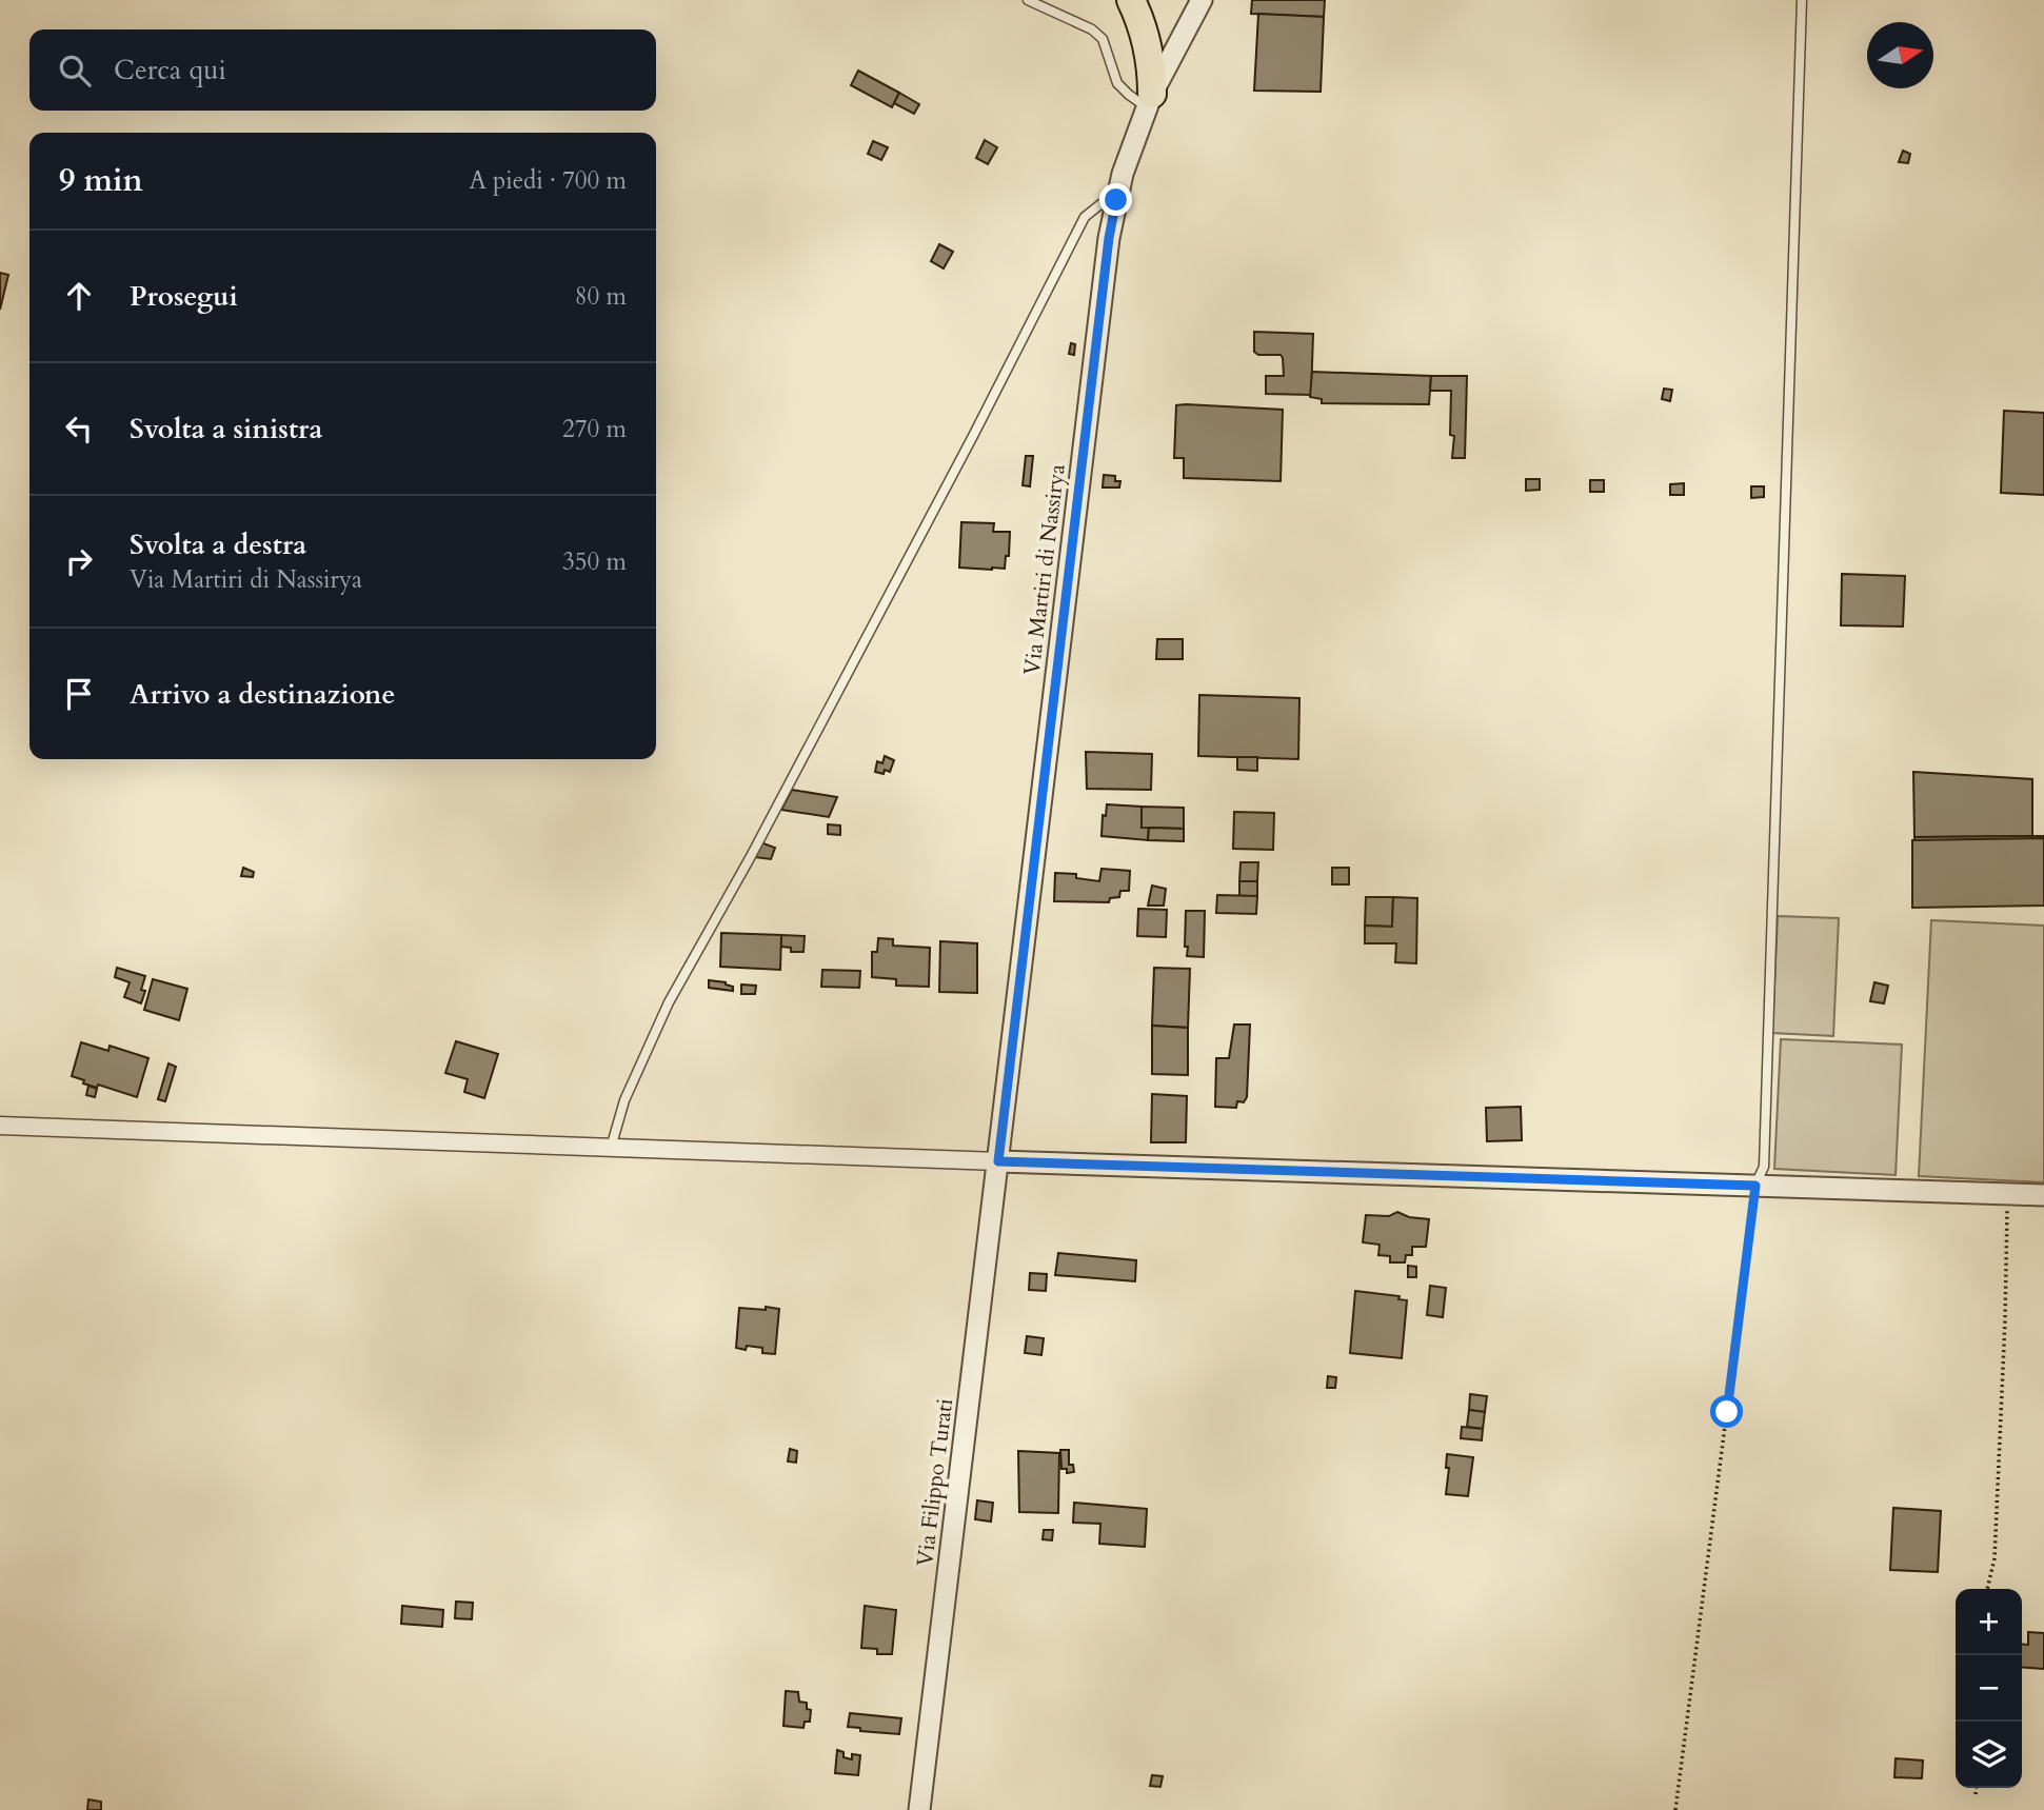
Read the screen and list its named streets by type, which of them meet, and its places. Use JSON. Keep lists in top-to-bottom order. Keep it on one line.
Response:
{"streets":{"street":["Via Martiri di Nassirya","Via Filippo Turati"]},"crossings":[["Via Martiri di Nassirya","Via Filippo Turati"]],"north":"right","page":{"search":"Cerca qui","heading":["9 min","A piedi · 700 m"],"list":[["Prosegui","80 m"],["Svolta a sinistra","270 m"],["Svolta a destra","Via Martiri di Nassirya","350 m"],"Arrivo a destinazione"],"map_buttons":["+","−"]}}
